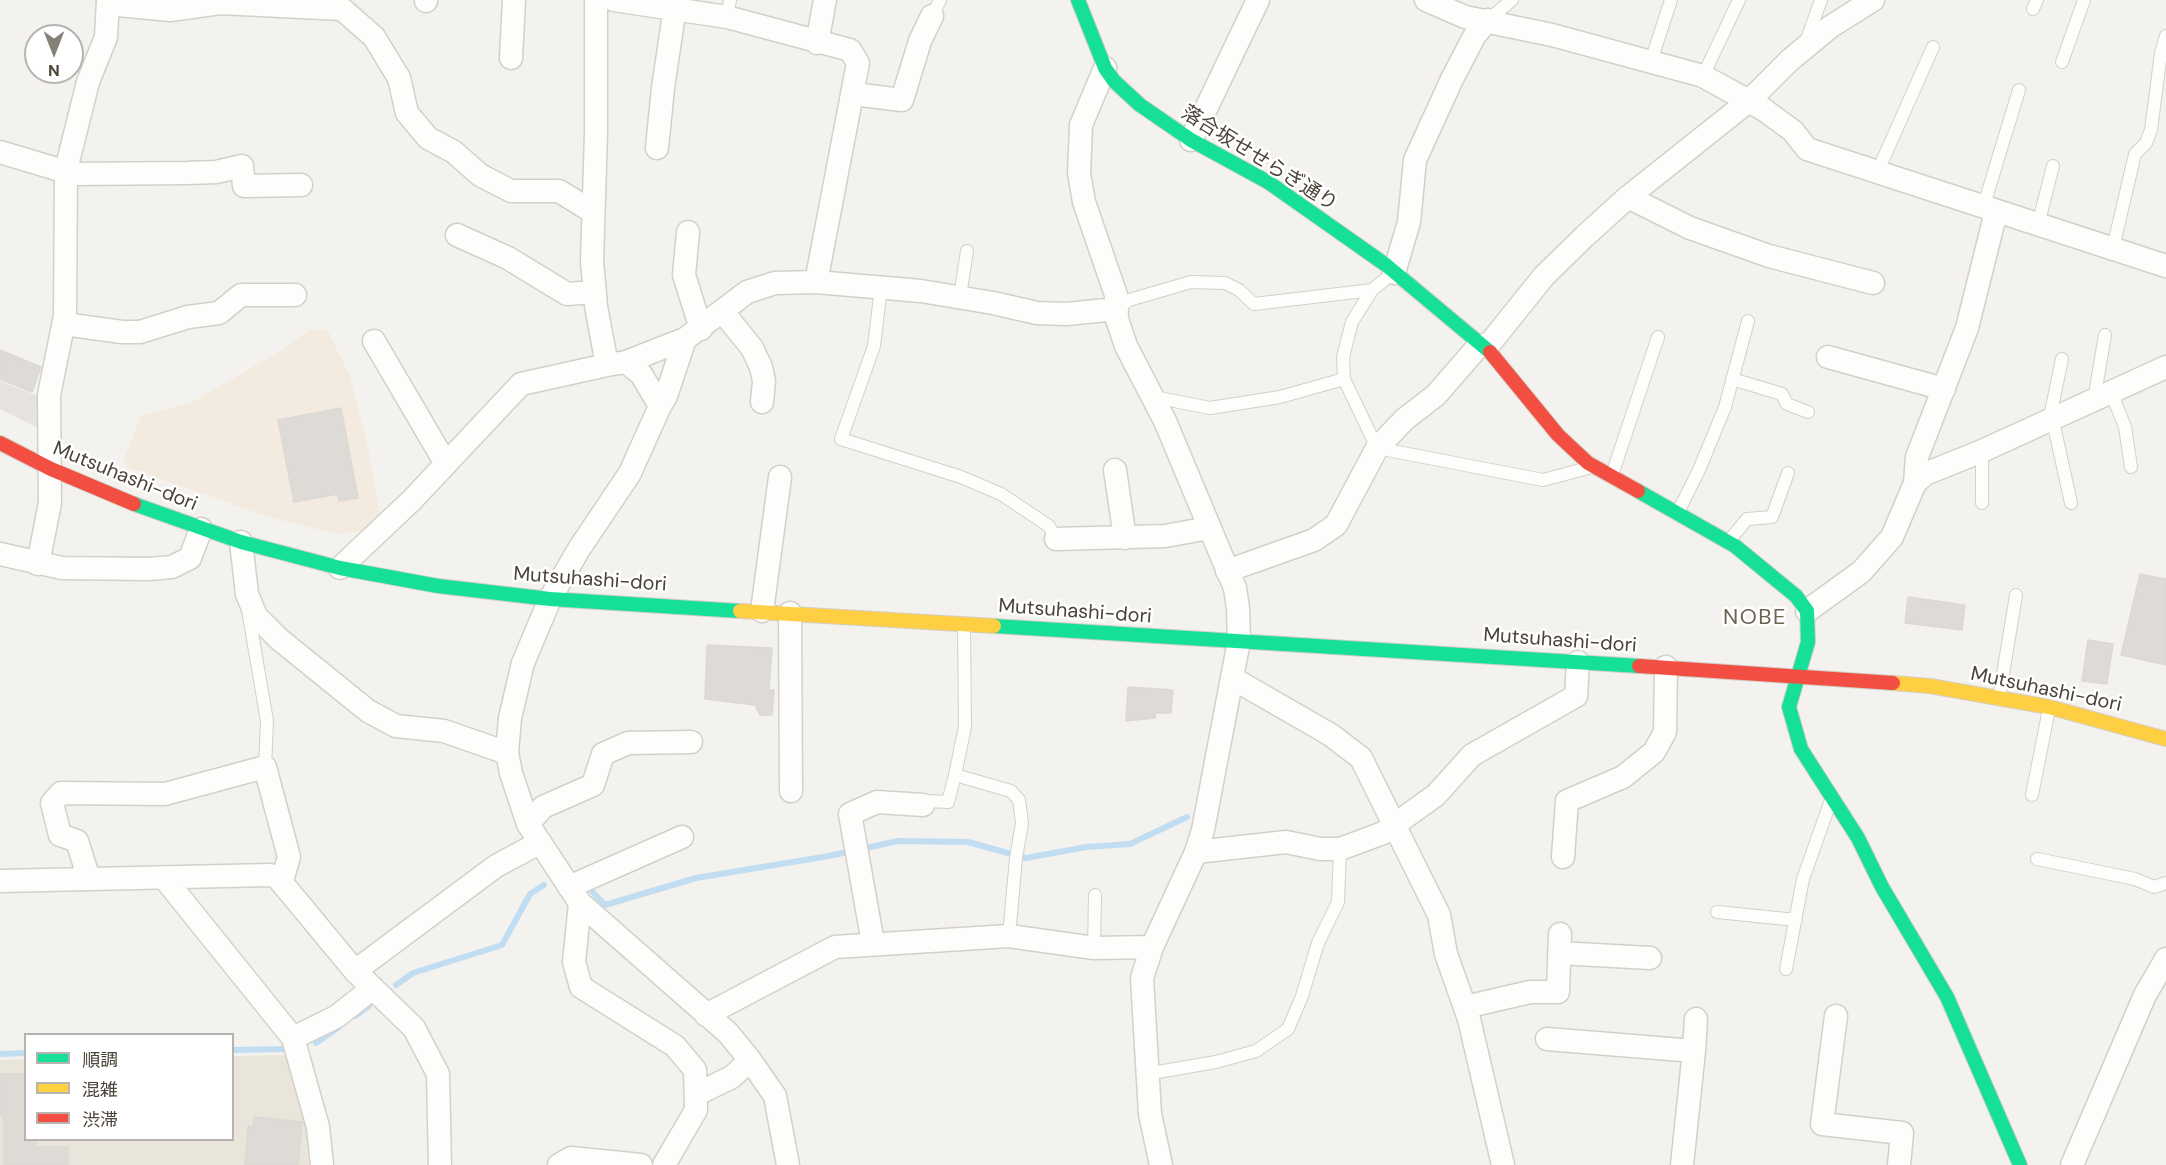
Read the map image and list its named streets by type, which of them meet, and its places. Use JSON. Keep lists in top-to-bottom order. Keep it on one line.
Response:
{"streets":{"main road":["落合坂せせらぎ通り","Mutsuhashi-dori"]},"districts":["NOBE"],"legend":["順調","混雑","渋滞"],"north":"bottom"}
